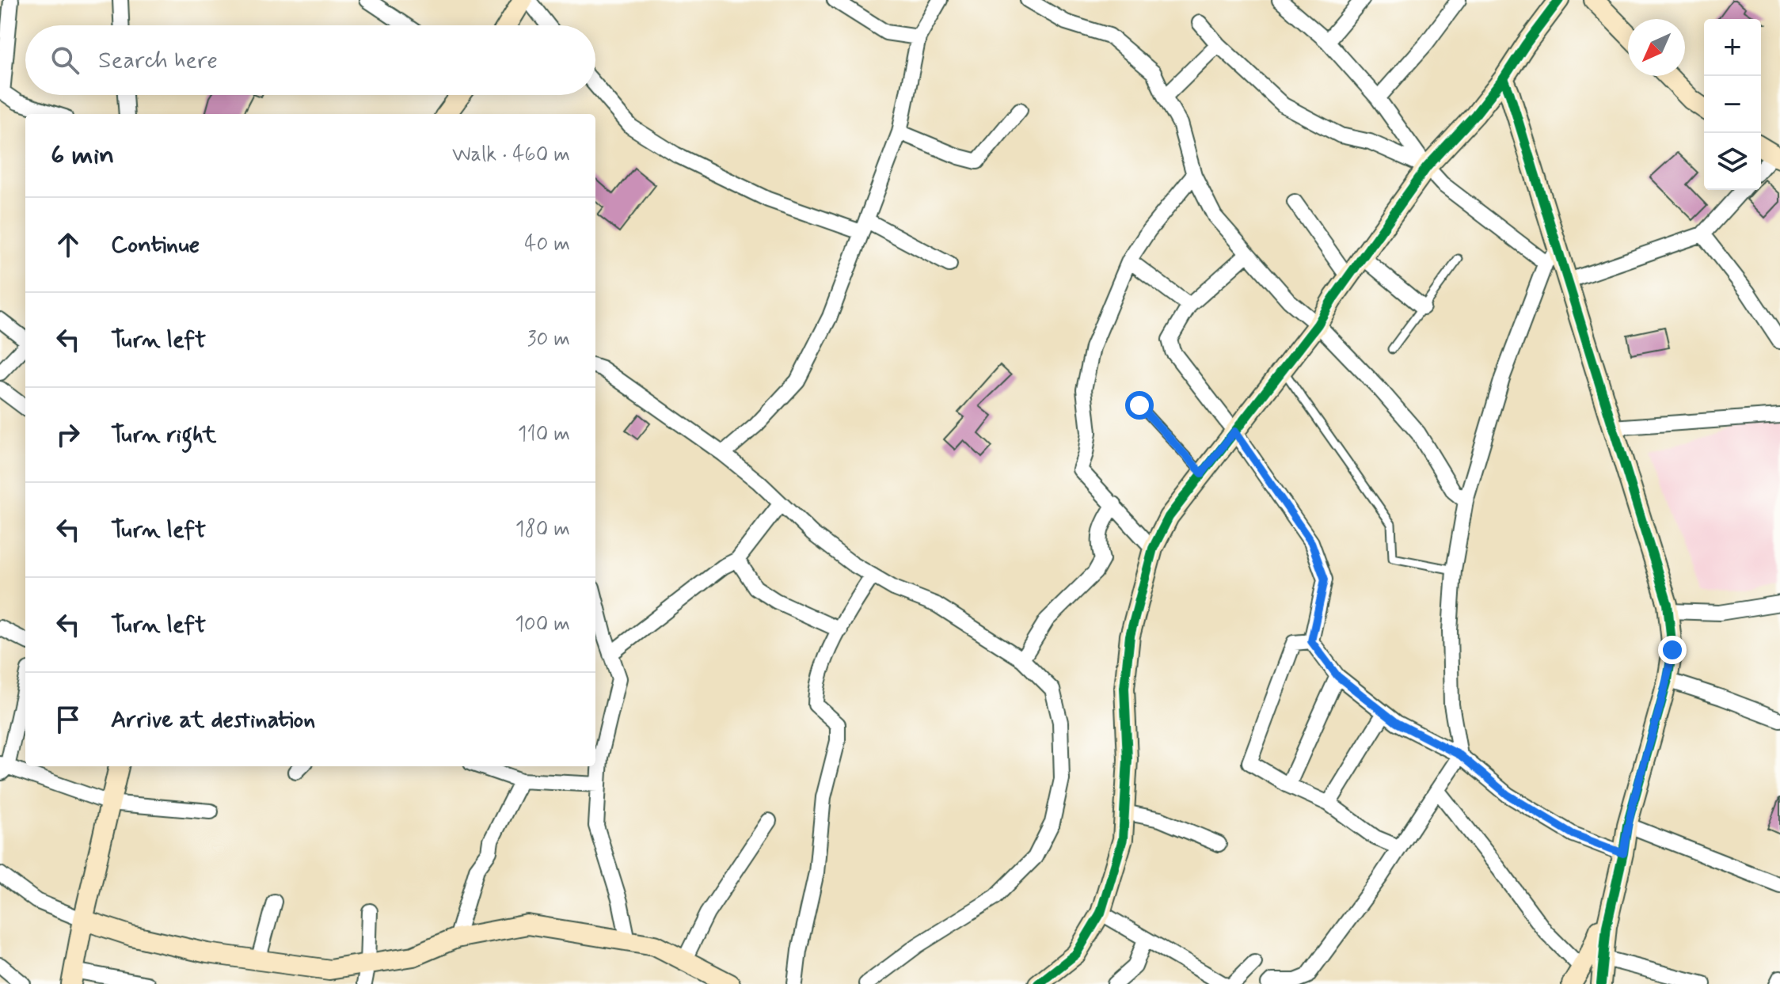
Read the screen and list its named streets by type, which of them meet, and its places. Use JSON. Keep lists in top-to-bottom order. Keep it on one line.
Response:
{"north":"bottom left","page":{"map_buttons":["+","−"],"search":"Search here","heading":["6 min","Walk · 460 m"],"list":[["Continue","40 m"],["Turn left","30 m"],["Turn right","110 m"],["Turn left","180 m"],["Turn left","100 m"],"Arrive at destination"]}}
